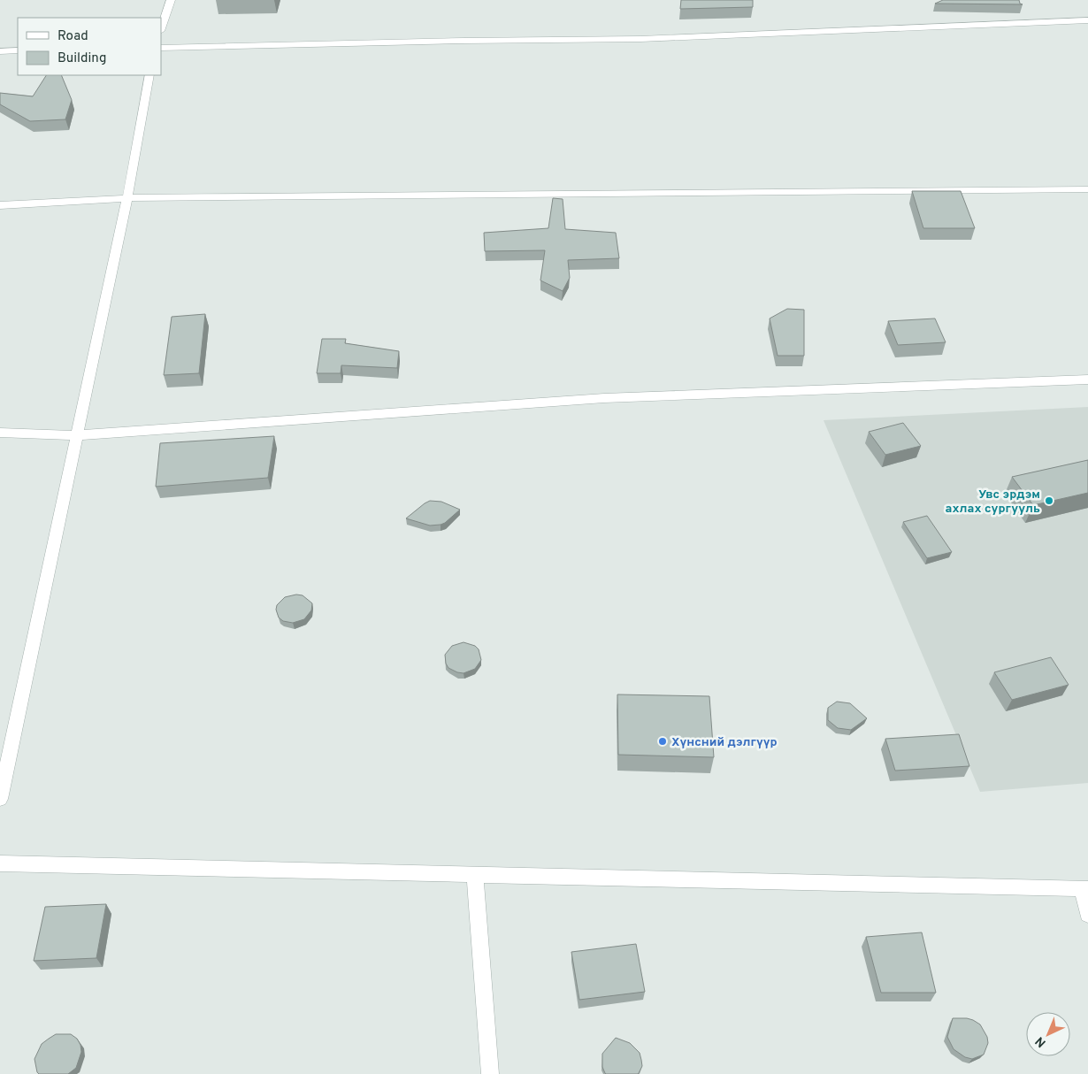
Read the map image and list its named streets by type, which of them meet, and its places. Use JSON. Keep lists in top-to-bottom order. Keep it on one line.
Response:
{"places":["Увс эрдэм ахлах сургууль","Хүнсний дэлгүүр"],"legend":["Road","Building"],"north":"bottom left"}
